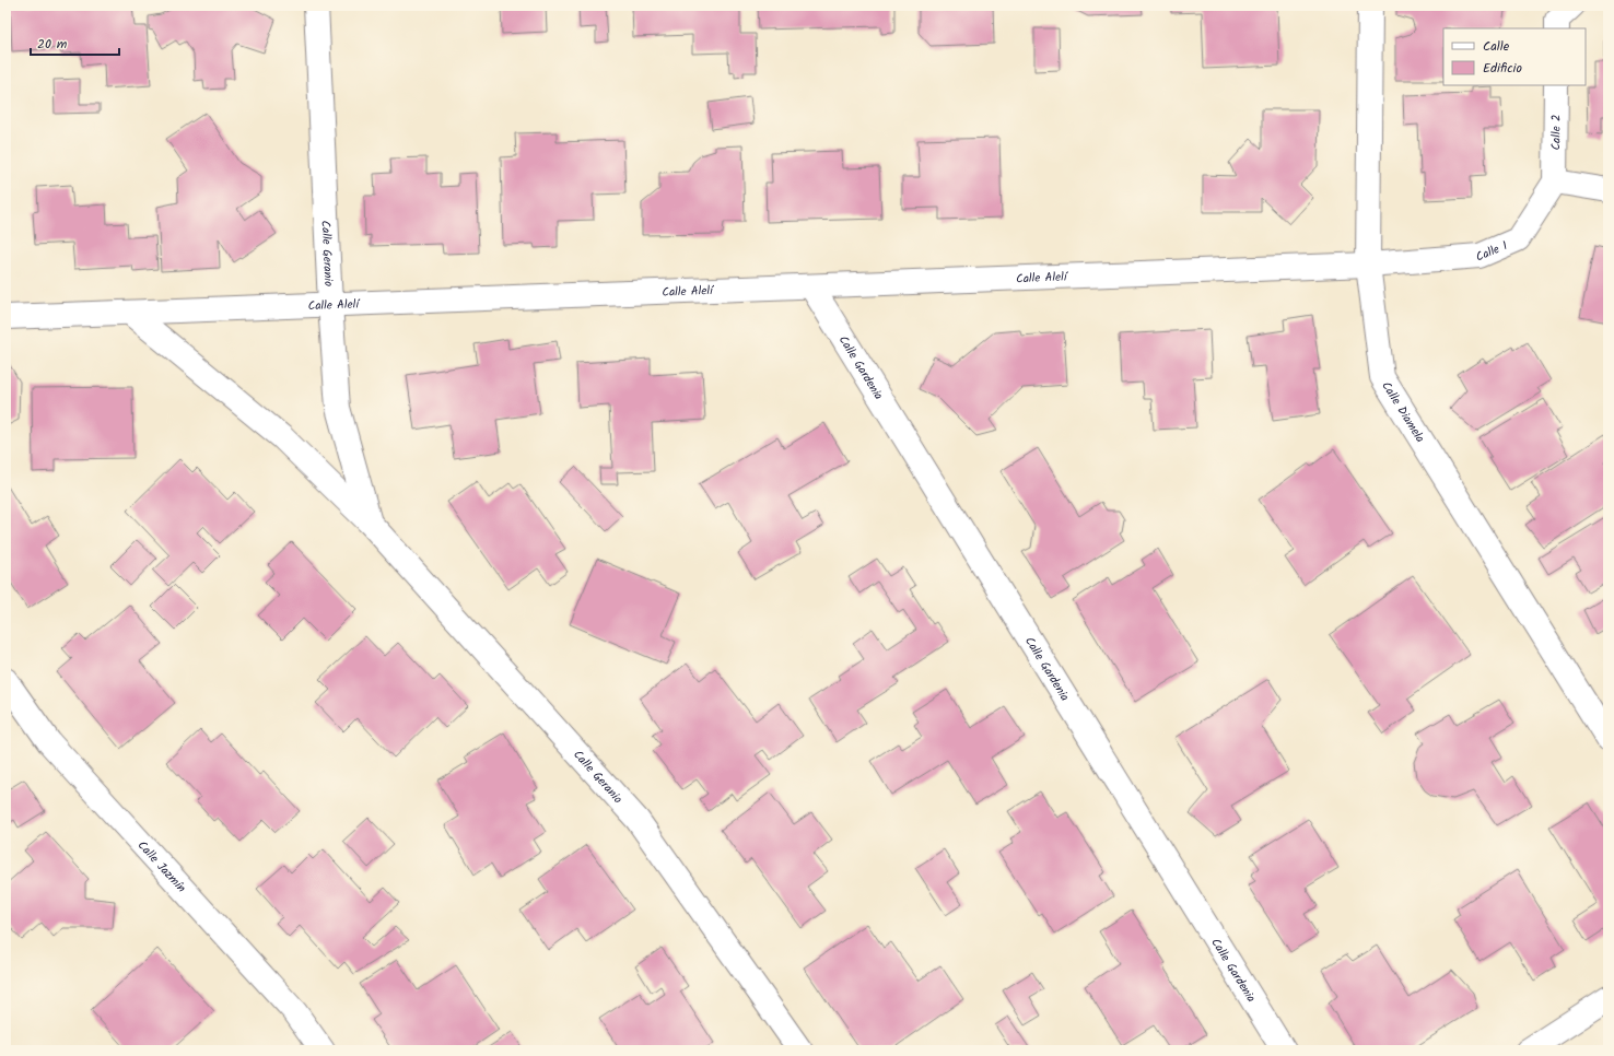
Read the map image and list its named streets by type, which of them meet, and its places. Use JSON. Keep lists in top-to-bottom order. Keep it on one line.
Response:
{"streets":{"street":["Calle 2","Calle 1","Calle Geranio","Calle Alelí","Calle Gardenia","Calle Diamela","Calle Jazmín"]},"crossings":[["Calle 2","Calle 1"],["Calle 1","Calle Alelí"],["Calle 1","Calle Diamela"],["Calle Geranio","Calle Alelí"],["Calle Alelí","Calle Gardenia"],["Calle Alelí","Calle Diamela"]],"legend":["Calle","Edificio"],"scale_bar":"20 m"}
